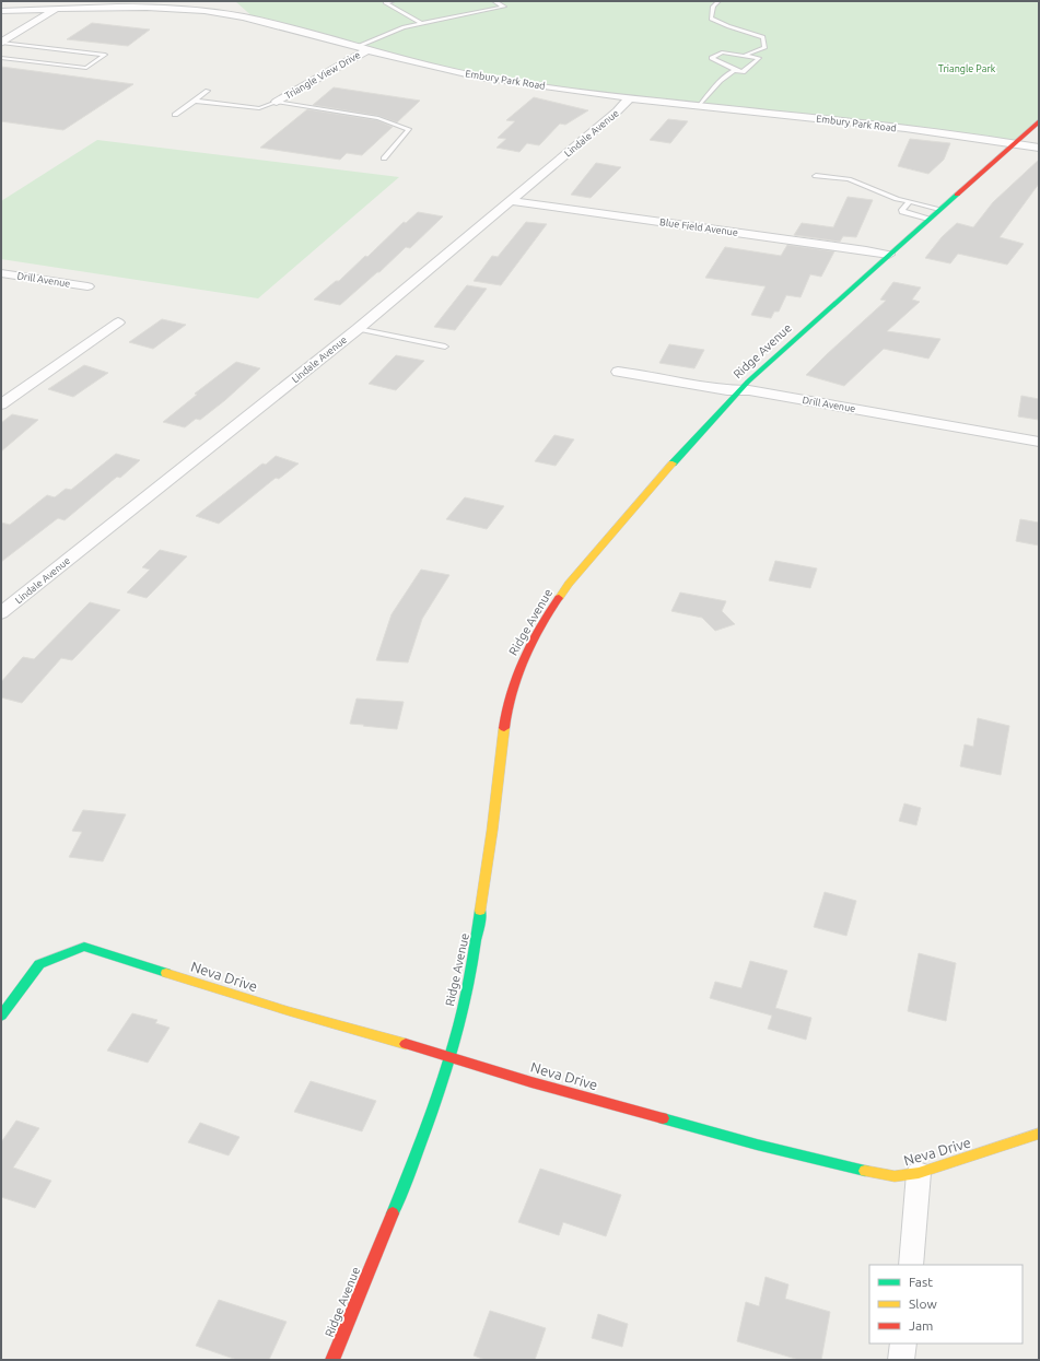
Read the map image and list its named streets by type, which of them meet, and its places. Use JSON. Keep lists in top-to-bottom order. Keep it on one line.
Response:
{"streets":{"street":["Triangle View Drive","Embury Park Road","Lindale Avenue","Blue Field Avenue","Drill Avenue","Ridge Avenue","Neva Drive"]},"crossings":[["Triangle View Drive","Embury Park Road"],["Embury Park Road","Lindale Avenue"],["Embury Park Road","Ridge Avenue"],["Lindale Avenue","Blue Field Avenue"],["Blue Field Avenue","Ridge Avenue"],["Drill Avenue","Ridge Avenue"],["Ridge Avenue","Neva Drive"]],"parks":["Triangle Park"],"legend":["Fast","Slow","Jam"]}
